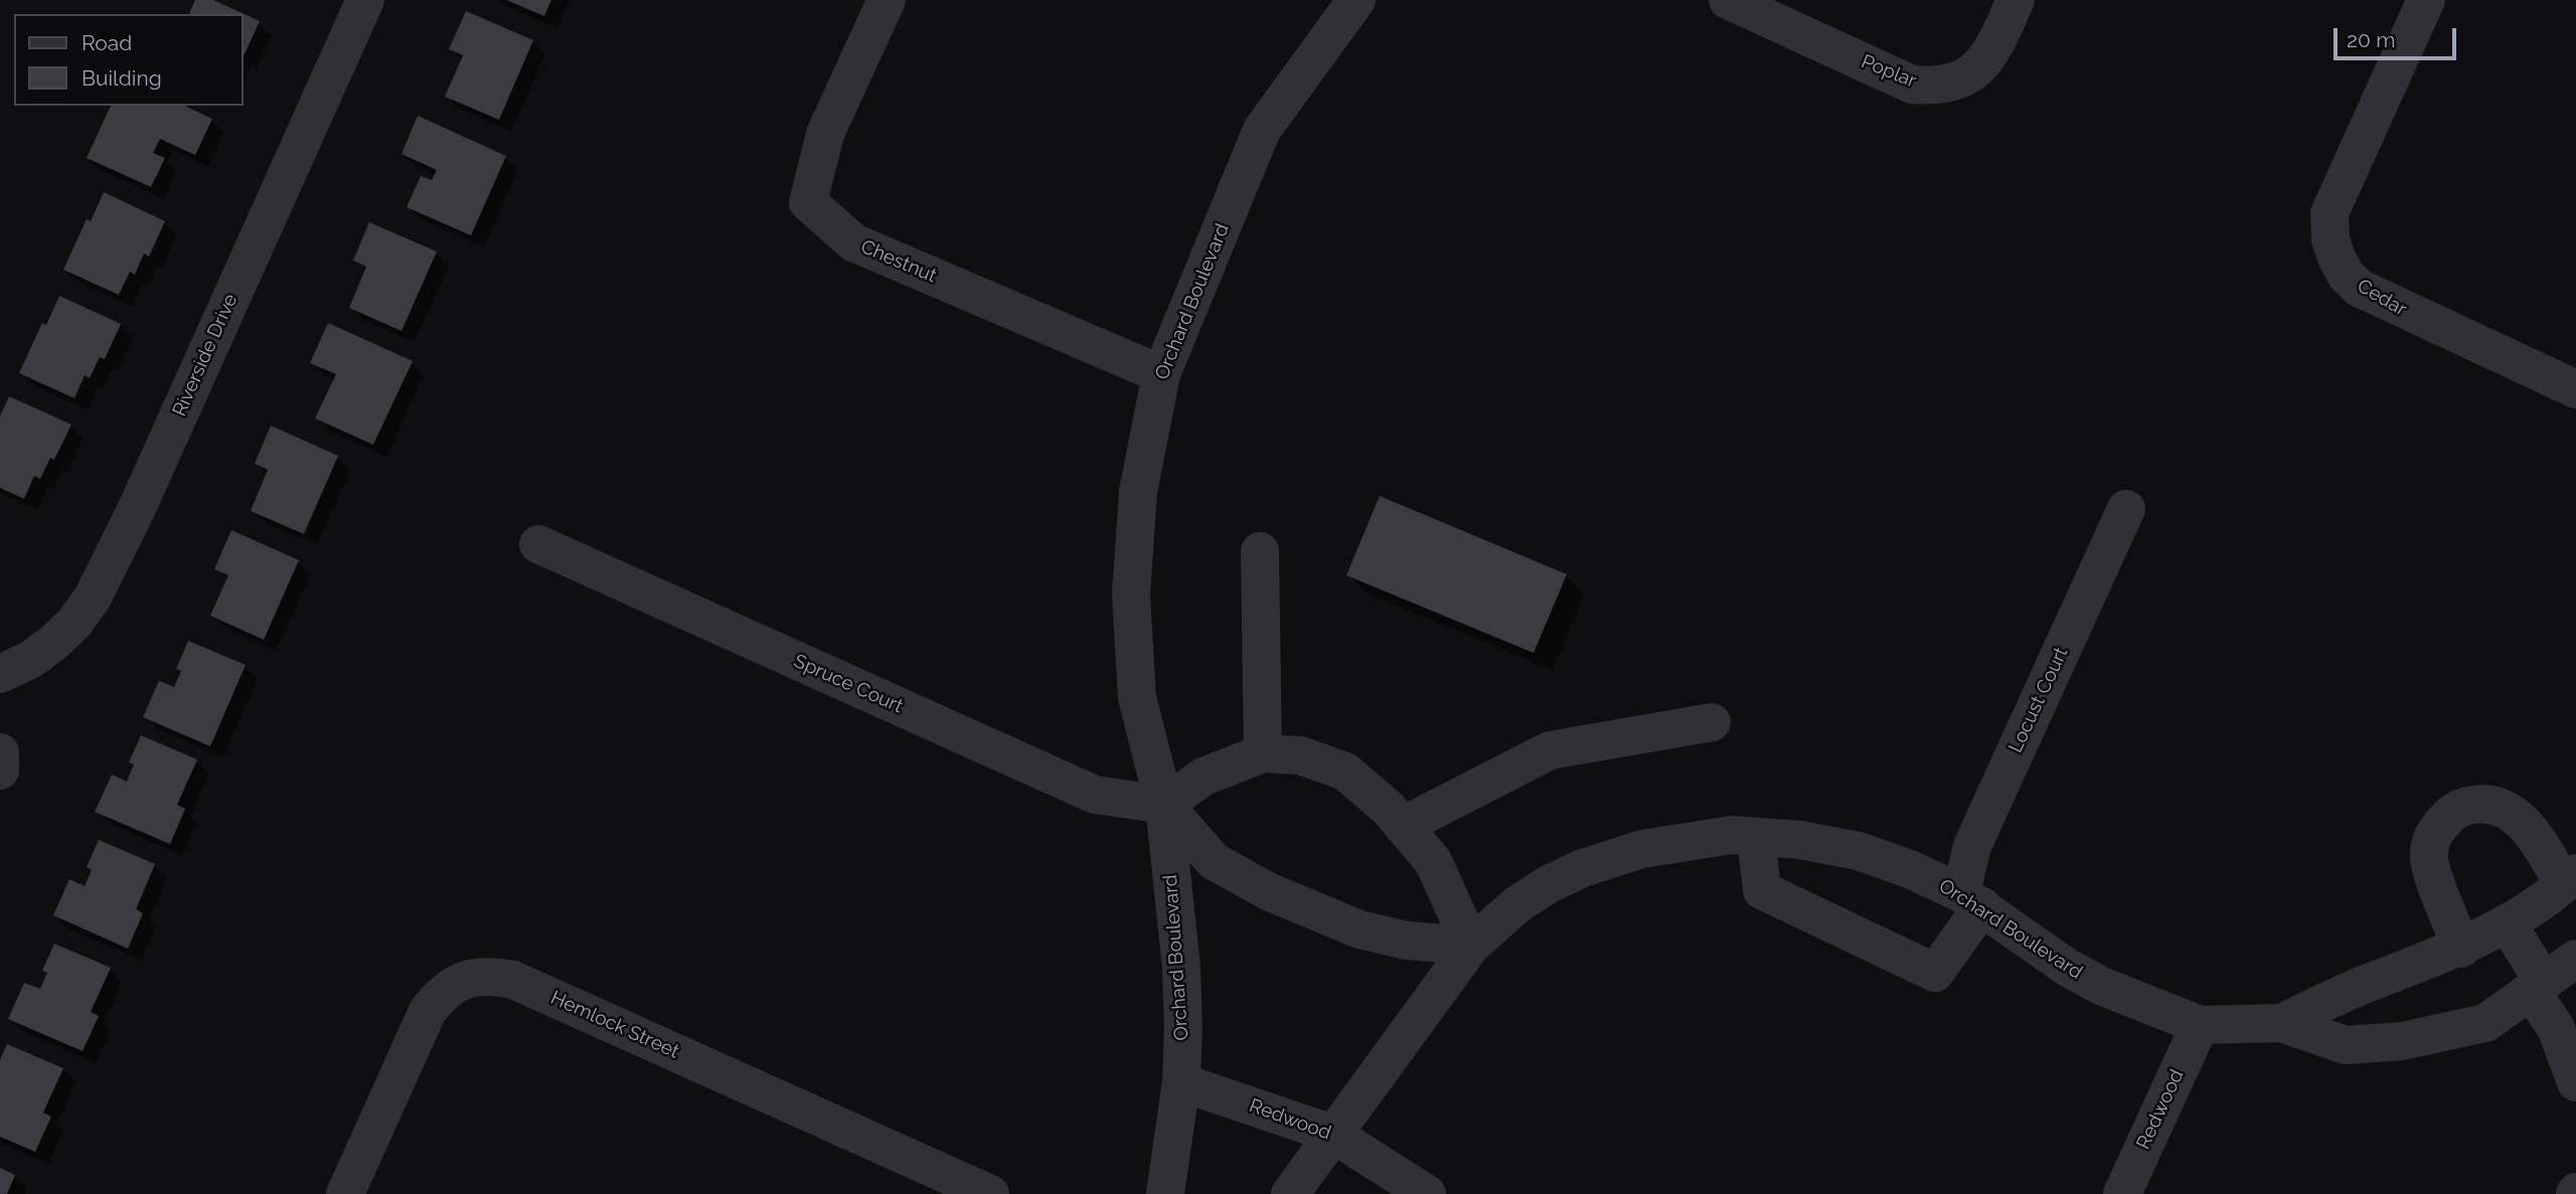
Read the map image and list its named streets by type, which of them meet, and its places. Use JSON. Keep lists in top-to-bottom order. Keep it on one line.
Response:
{"streets":{"street":["Poplar","Chestnut","Cedar","Orchard Boulevard","Riverside Drive","Spruce Court","Locust Court","Hemlock Street","Redwood"]},"crossings":[["Chestnut","Orchard Boulevard"],["Orchard Boulevard","Spruce Court"],["Orchard Boulevard","Locust Court"],["Orchard Boulevard","Redwood"]],"legend":["Road","Building"],"scale_bar":"20 m"}
